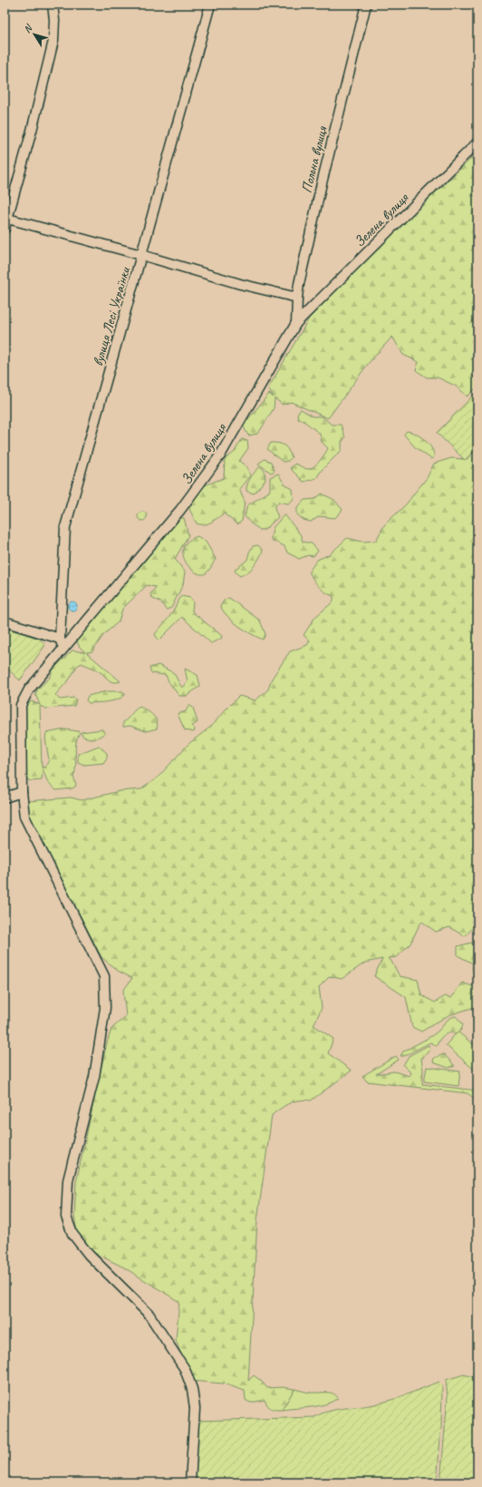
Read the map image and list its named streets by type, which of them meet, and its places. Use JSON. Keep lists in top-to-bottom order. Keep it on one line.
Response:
{"streets":{"street":["Польна вулиця","Зелена вулиця","вулиця Лесі Українки"]},"crossings":[["Польна вулиця","Зелена вулиця"]],"north":"top left"}
